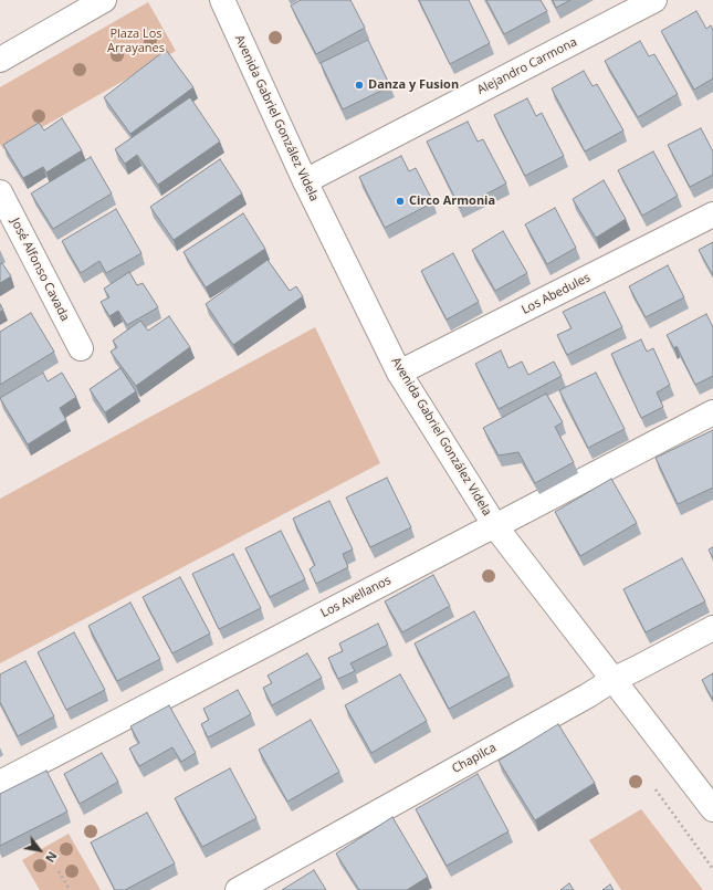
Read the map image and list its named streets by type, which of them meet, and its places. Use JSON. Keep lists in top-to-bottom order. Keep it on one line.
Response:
{"streets":{"street":["Alejandro Carmona","Avenida Gabriel González Videla","José Alfonso Cavada","Los Abedules","Los Avellanos","Chapilca"]},"crossings":[["Alejandro Carmona","Avenida Gabriel González Videla"],["Avenida Gabriel González Videla","Los Abedules"],["Avenida Gabriel González Videla","Los Avellanos"],["Avenida Gabriel González Videla","Chapilca"]],"parks":["Plaza Los Arrayanes"],"places":["Danza y Fusion","Circo Armonia"],"north":"bottom right"}
